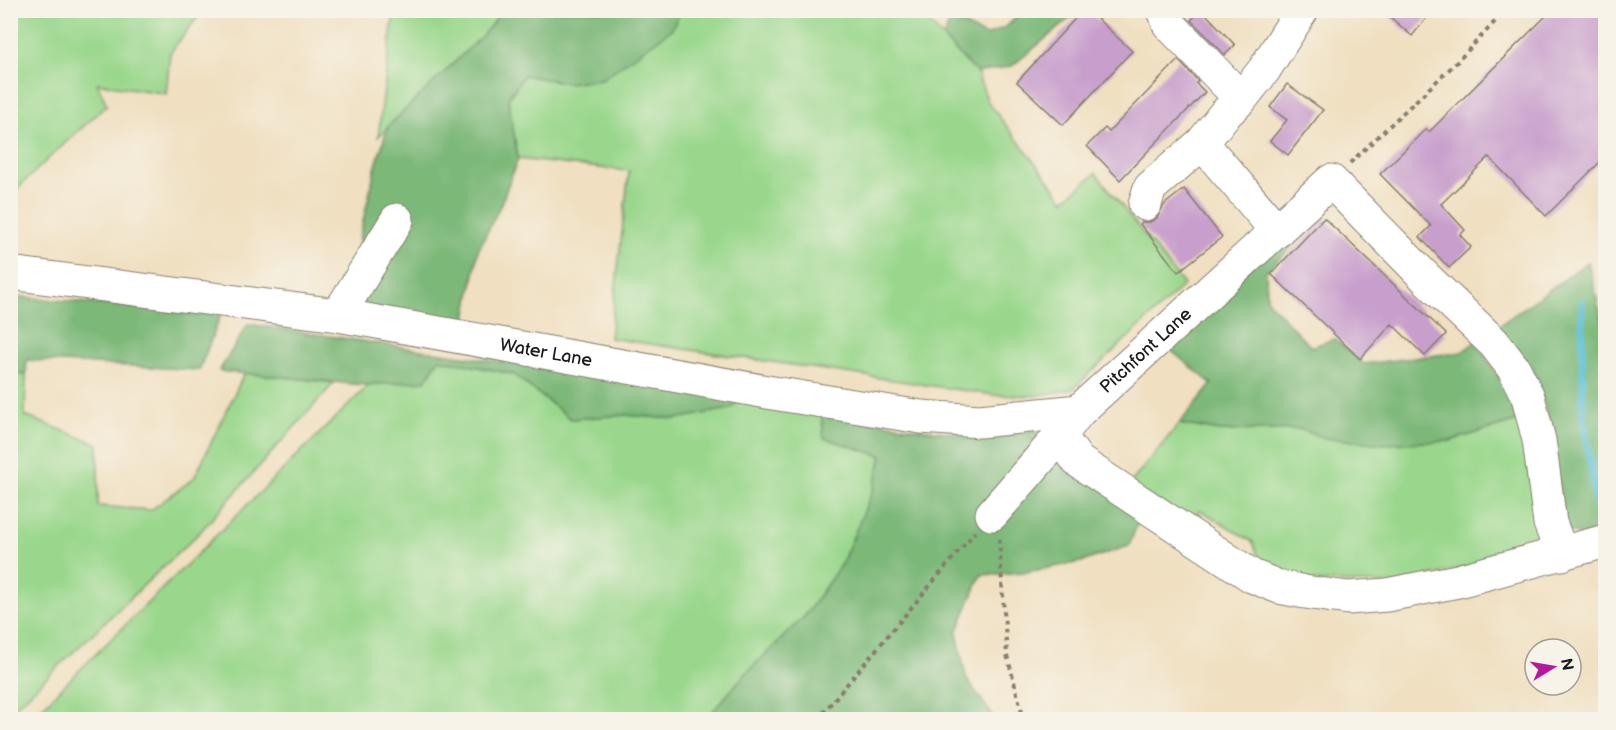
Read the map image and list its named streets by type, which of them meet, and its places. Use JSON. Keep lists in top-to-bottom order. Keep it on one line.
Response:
{"streets":{"lane":["Pitchfont Lane","Water Lane"]},"crossings":[["Pitchfont Lane","Water Lane"]],"north":"right"}
